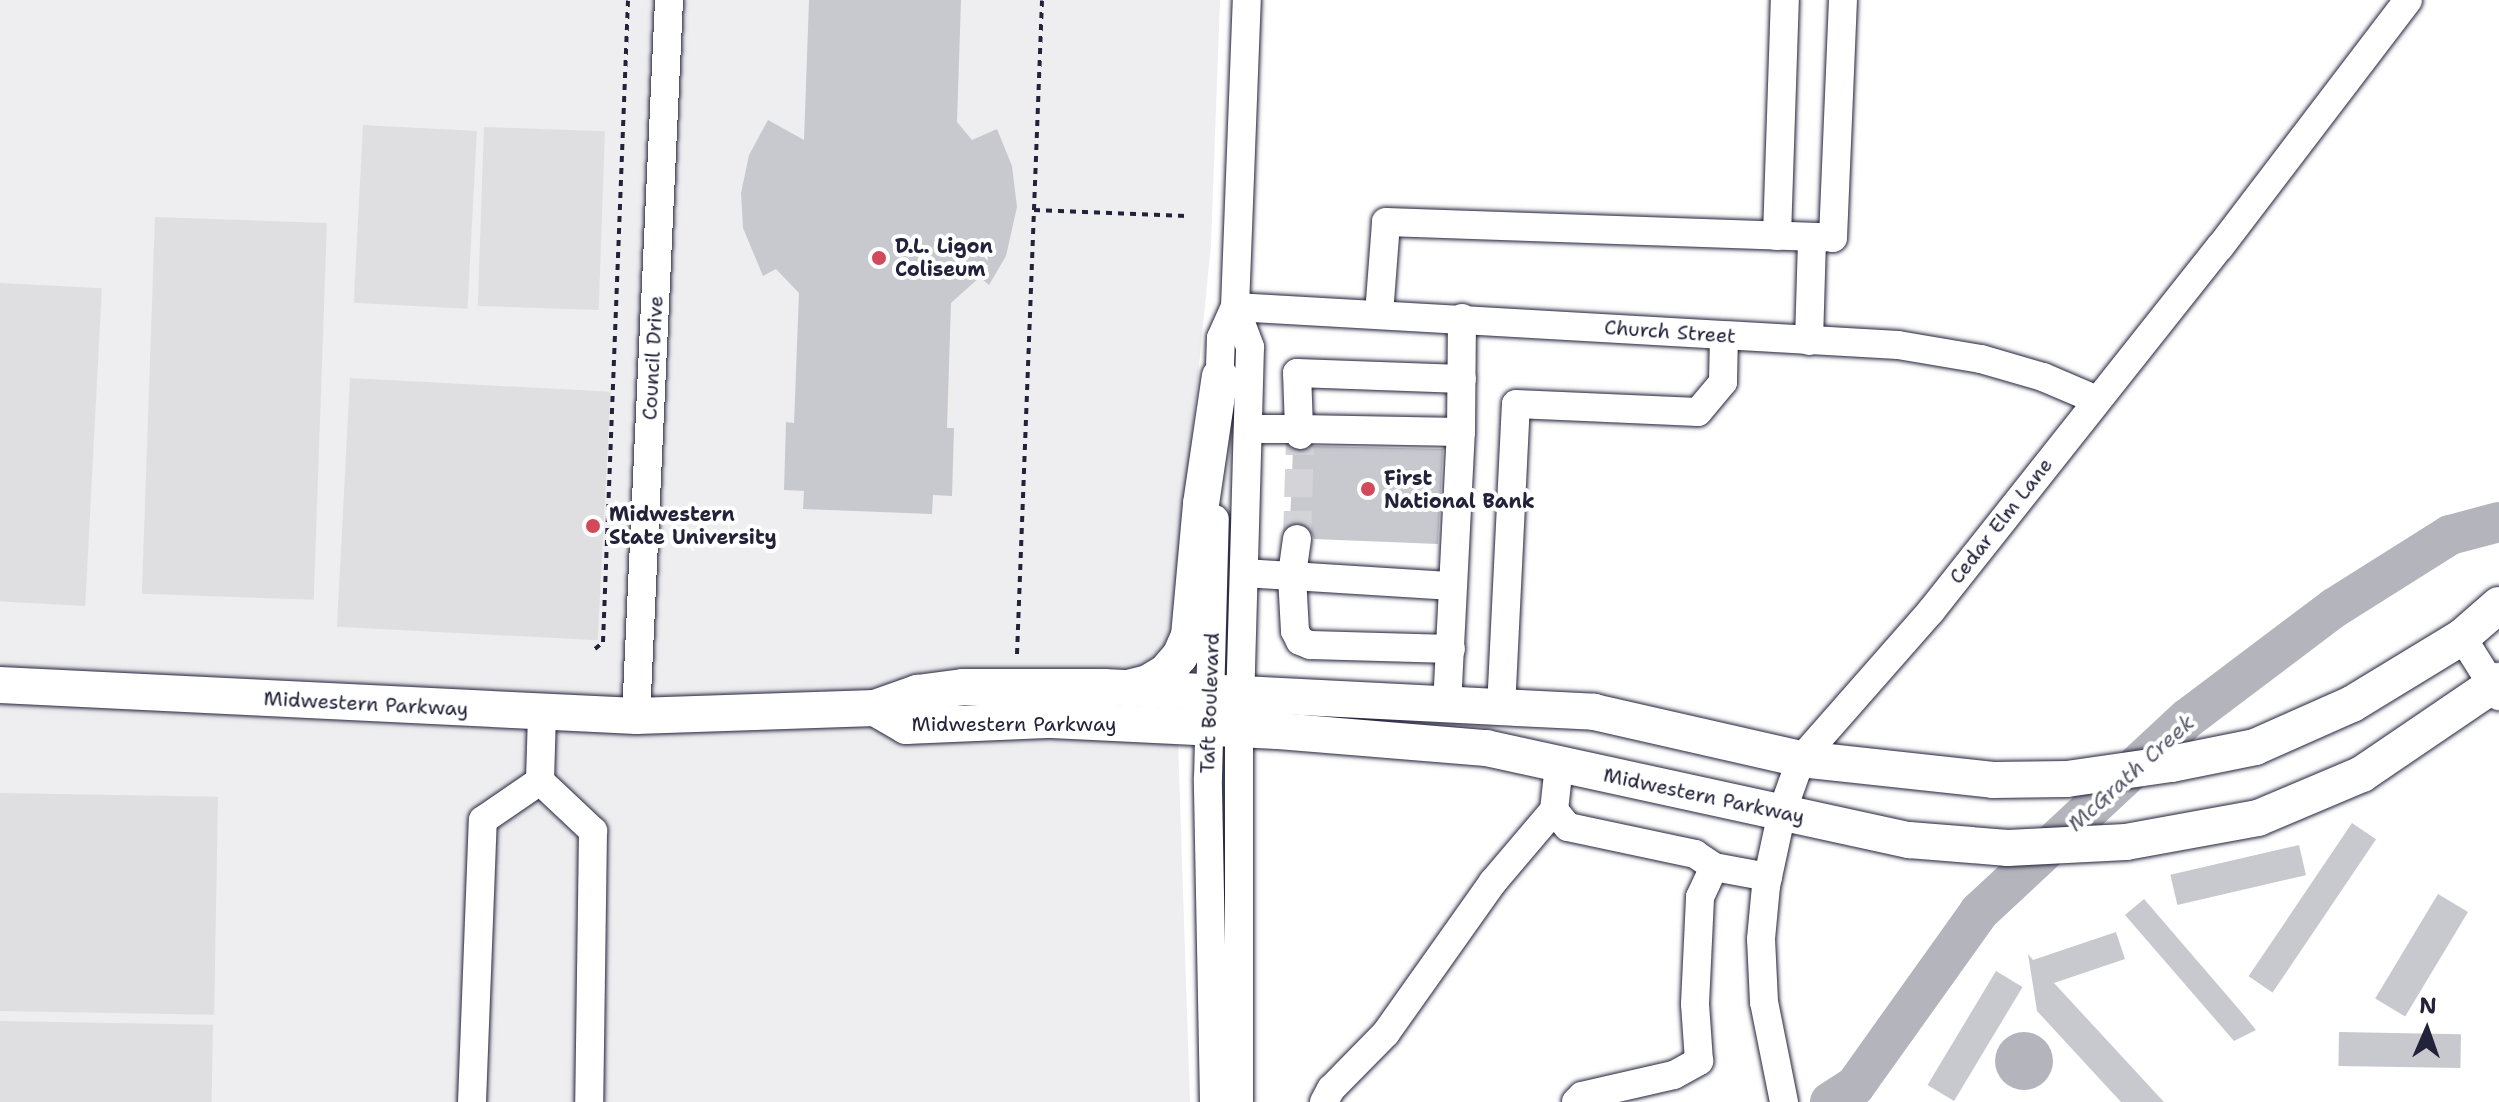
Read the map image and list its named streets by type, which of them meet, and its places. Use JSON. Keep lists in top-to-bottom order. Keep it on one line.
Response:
{"streets":{"main road":["Midwestern Parkway"],"street":["Church Street","Council Drive","Cedar Elm Lane","Taft Boulevard"]},"crossings":[["Church Street","Cedar Elm Lane"],["Church Street","Taft Boulevard"],["Council Drive","Midwestern Parkway"],["Cedar Elm Lane","Midwestern Parkway"],["Taft Boulevard","Midwestern Parkway"]],"water":["McGrath Creek"],"places":["D.L. Ligon Coliseum","First National Bank","Midwestern State University"],"north":"top"}
